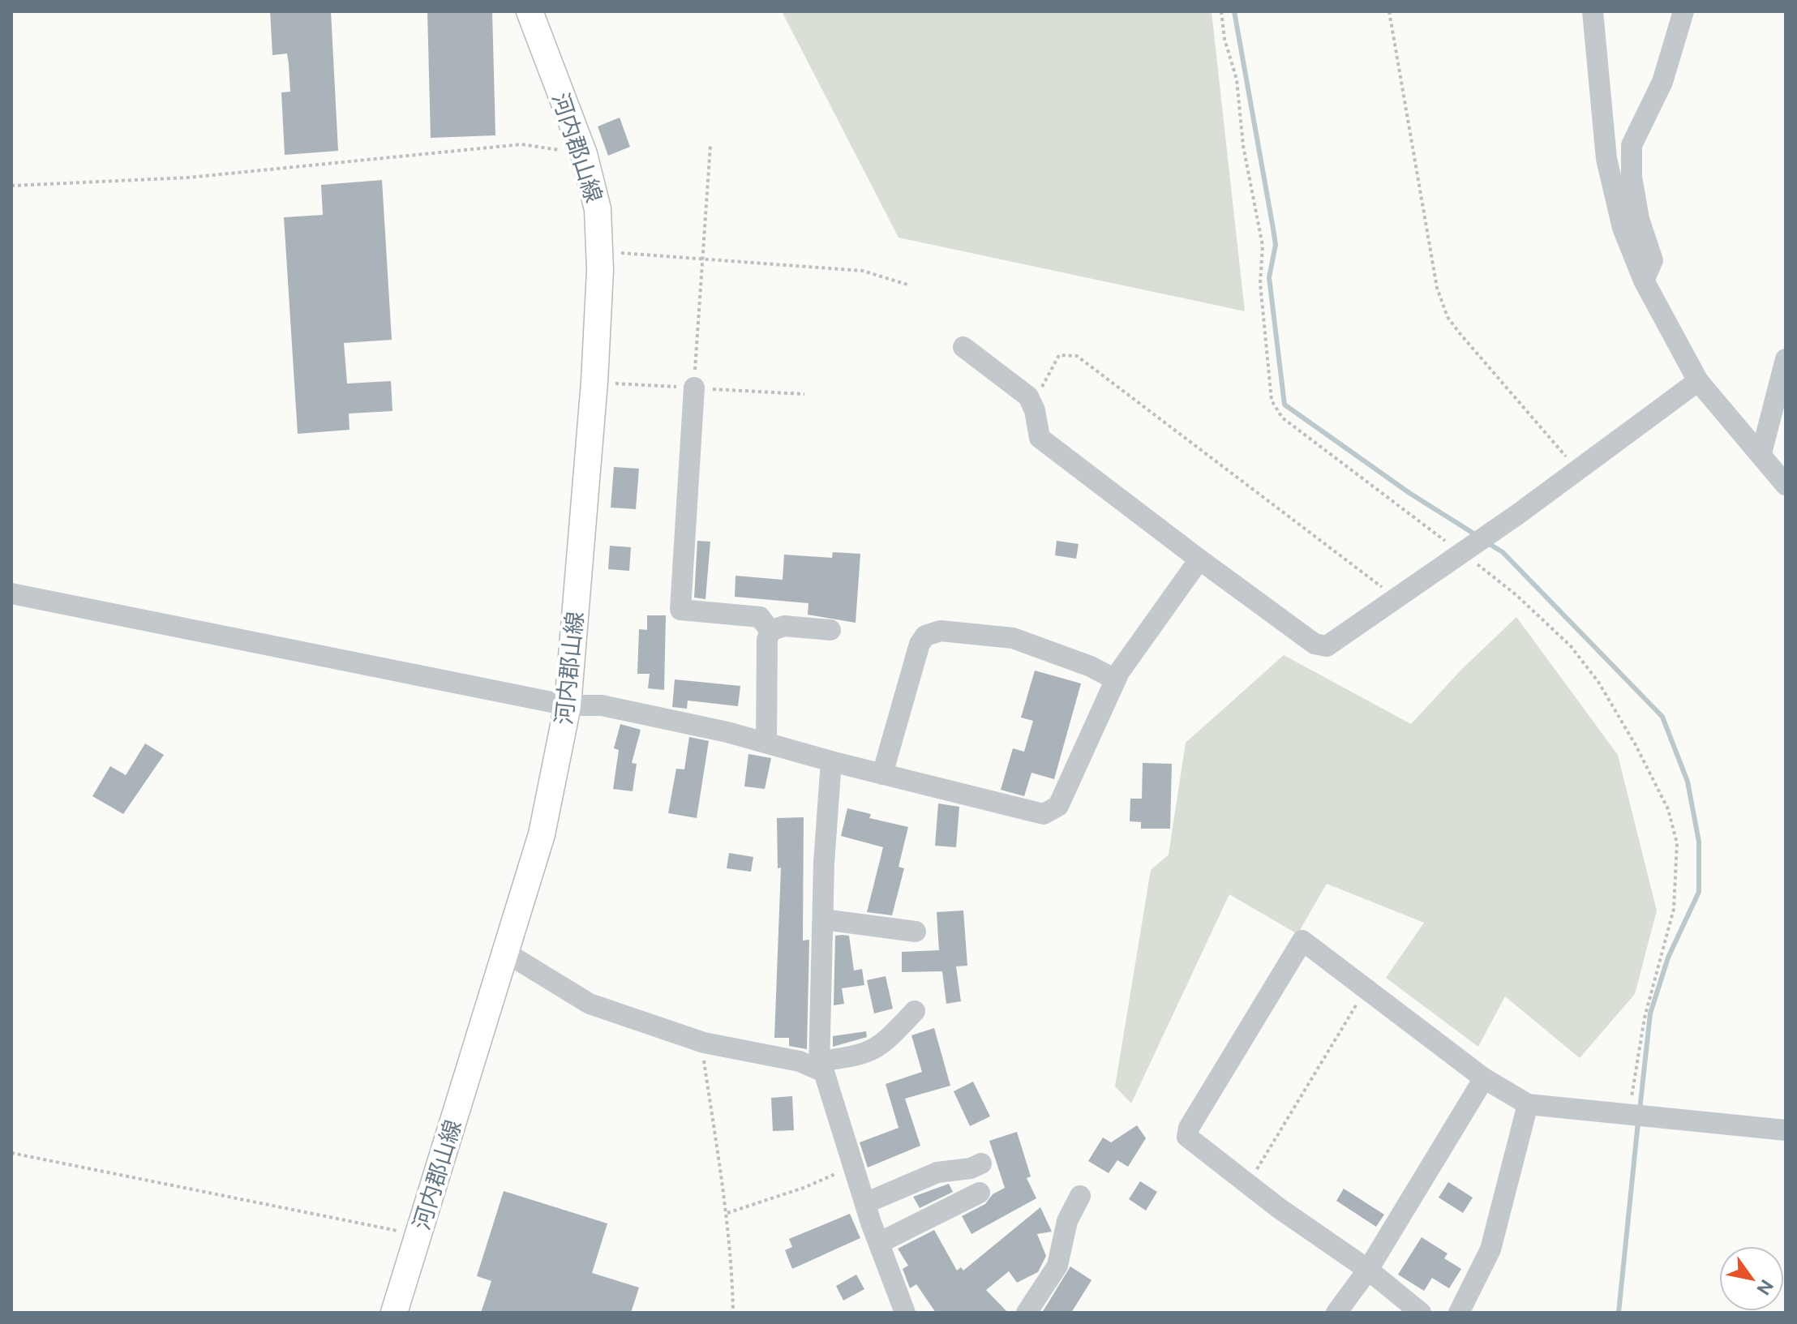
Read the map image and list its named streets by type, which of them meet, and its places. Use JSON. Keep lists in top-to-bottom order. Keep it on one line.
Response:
{"streets":{"main road":["河内郡山線"]},"north":"bottom right"}
